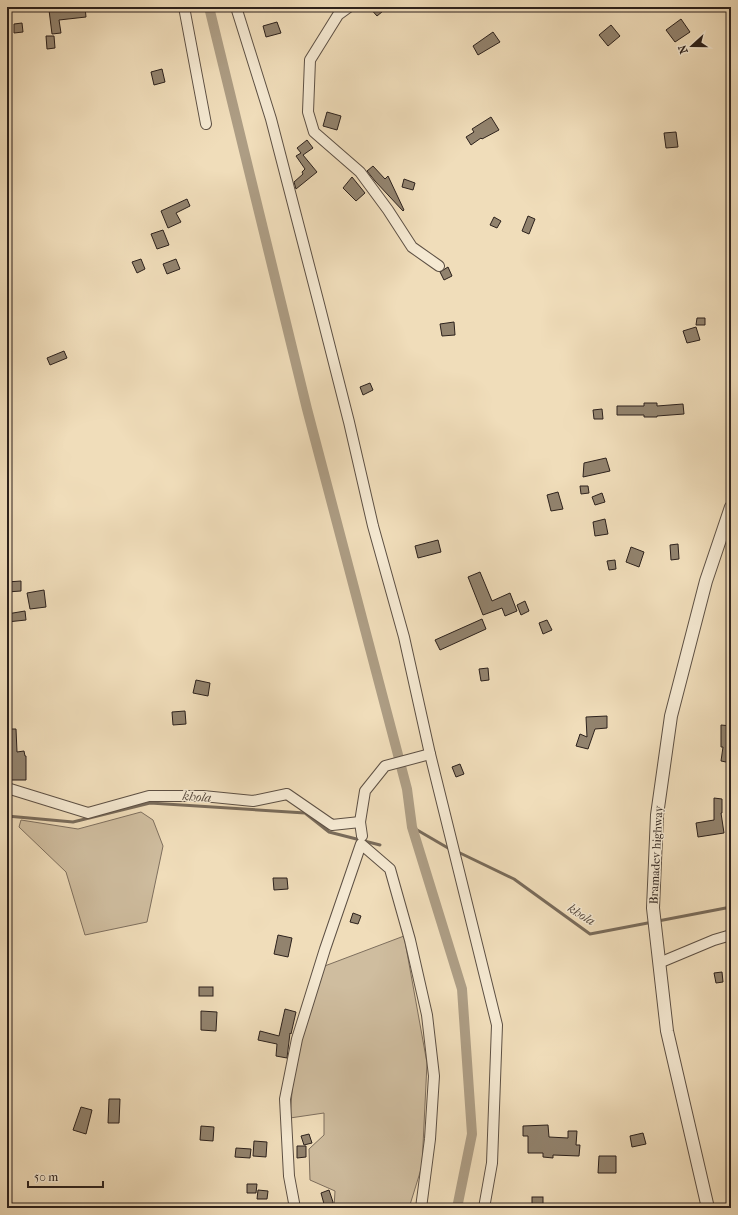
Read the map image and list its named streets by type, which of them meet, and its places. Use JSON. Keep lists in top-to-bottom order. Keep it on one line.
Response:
{"streets":{"street":["Bramadev highway"]},"water":["khola"],"scale_bar":"50 m","north":"left"}
